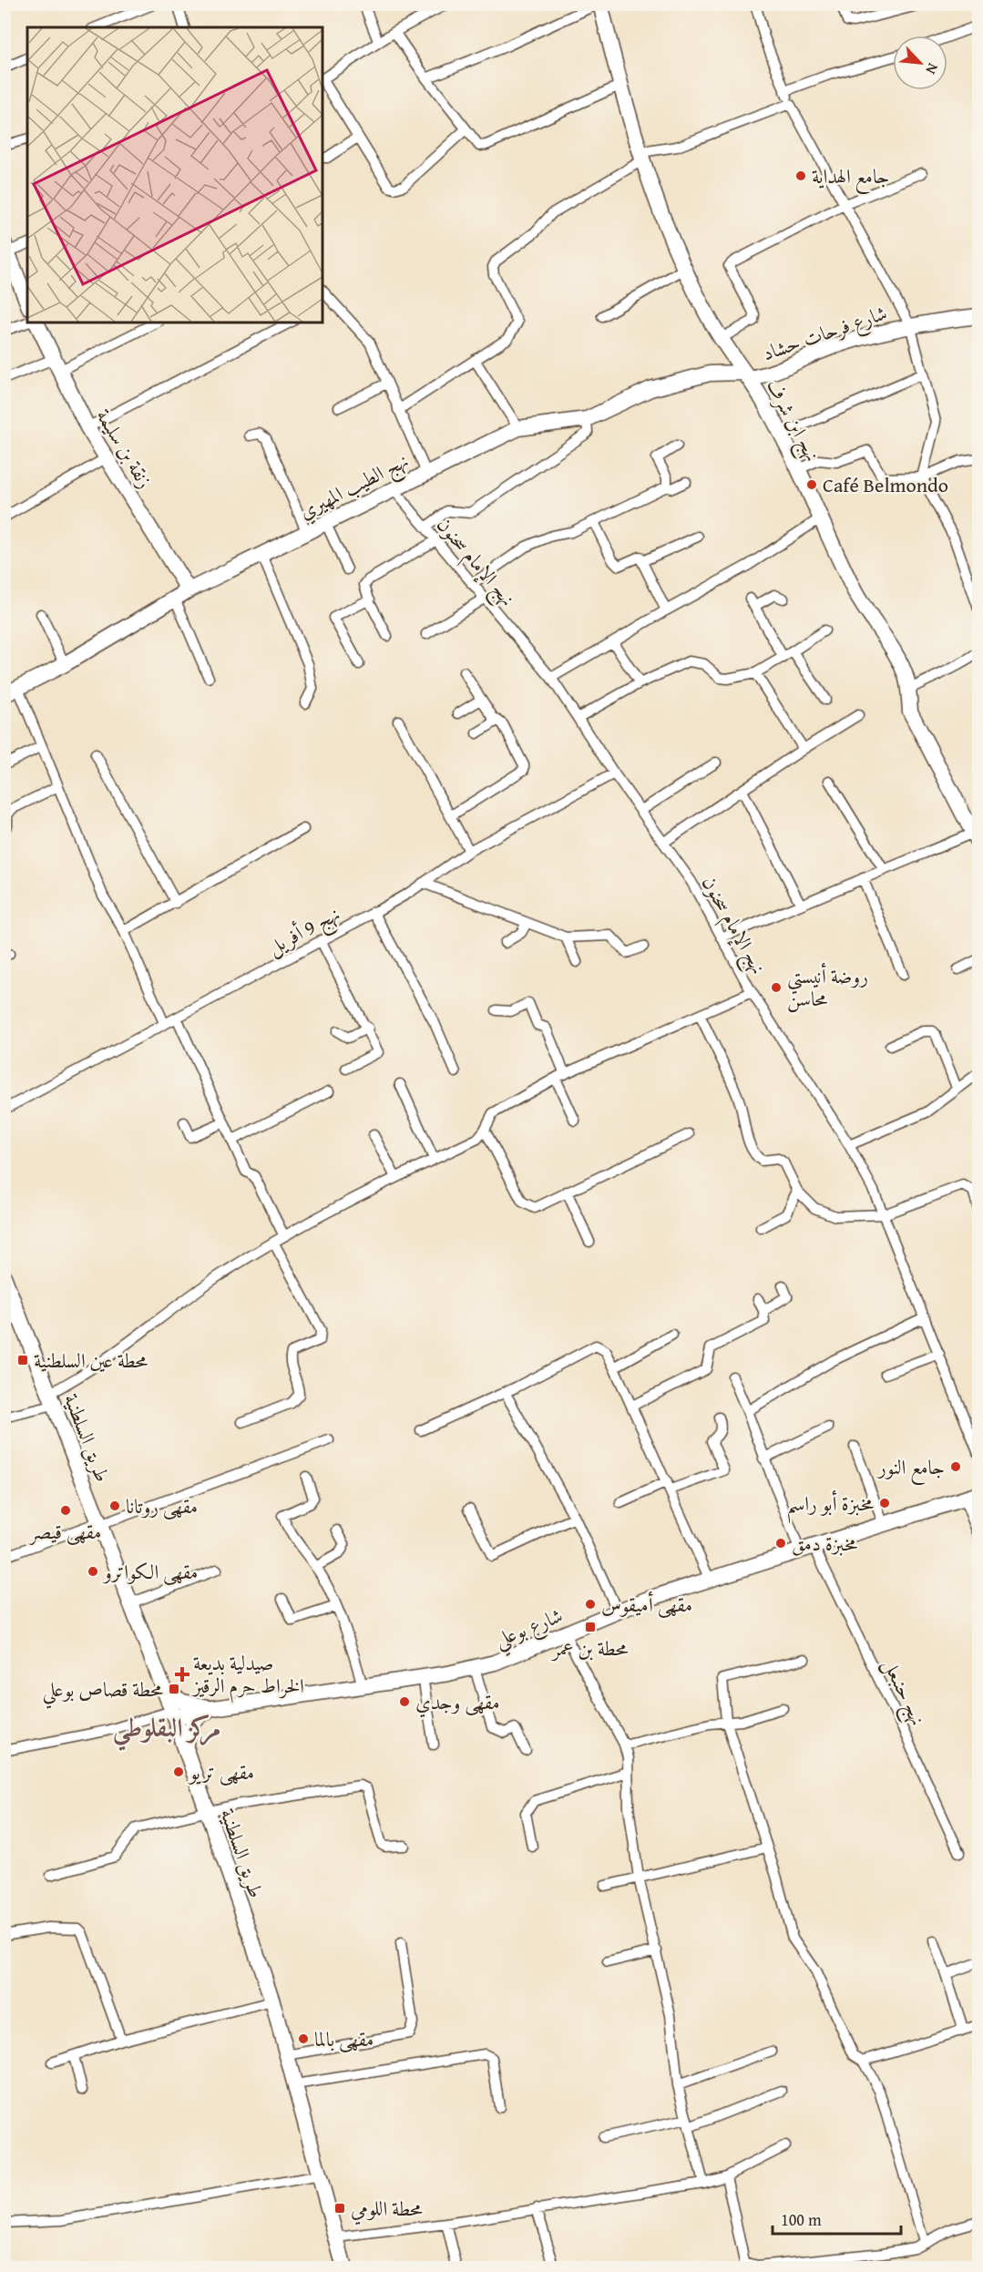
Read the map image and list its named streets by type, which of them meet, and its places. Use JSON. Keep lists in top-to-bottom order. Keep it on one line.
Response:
{"streets":{"street":["شارع فرحات حشاد","نهج ابن شرف","زنقة بن سليمة","نهج الطيب المهيري","نهج الإمام سحنون","نهج 9 أفريل","طريق السلطنية","شارع بوعلي","نهج حنبعل"]},"crossings":[["شارع فرحات حشاد","نهج ابن شرف"],["شارع فرحات حشاد","نهج الطيب المهيري"],["نهج ابن شرف","نهج الطيب المهيري"],["زنقة بن سليمة","نهج الطيب المهيري"],["نهج الطيب المهيري","نهج الإمام سحنون"],["نهج الإمام سحنون","نهج 9 أفريل"],["طريق السلطنية","شارع بوعلي"],["شارع بوعلي","نهج حنبعل"]],"districts":["مركز البقلوطي"],"places":{"other":["جامع الهداية","Café Belmondo","روضة أنيستي محاسن","جامع النور","مخبزة أبو راسم","مقهى روتانا","مقهى قيصر","مخبزة دمق","مقهى الكواترو","مقهى أميقوس","مقهى وجدي","مقهى تريو","مقهى بالما"],"transit":["محطة عين السلطنية","محطة بن عمر","محطة قصاص بوعلي","محطة اللومي"],"health":["صيدلية بديعة الخراط حرم الرقيز"]},"scale_bar":"100 m","north":"bottom right"}
